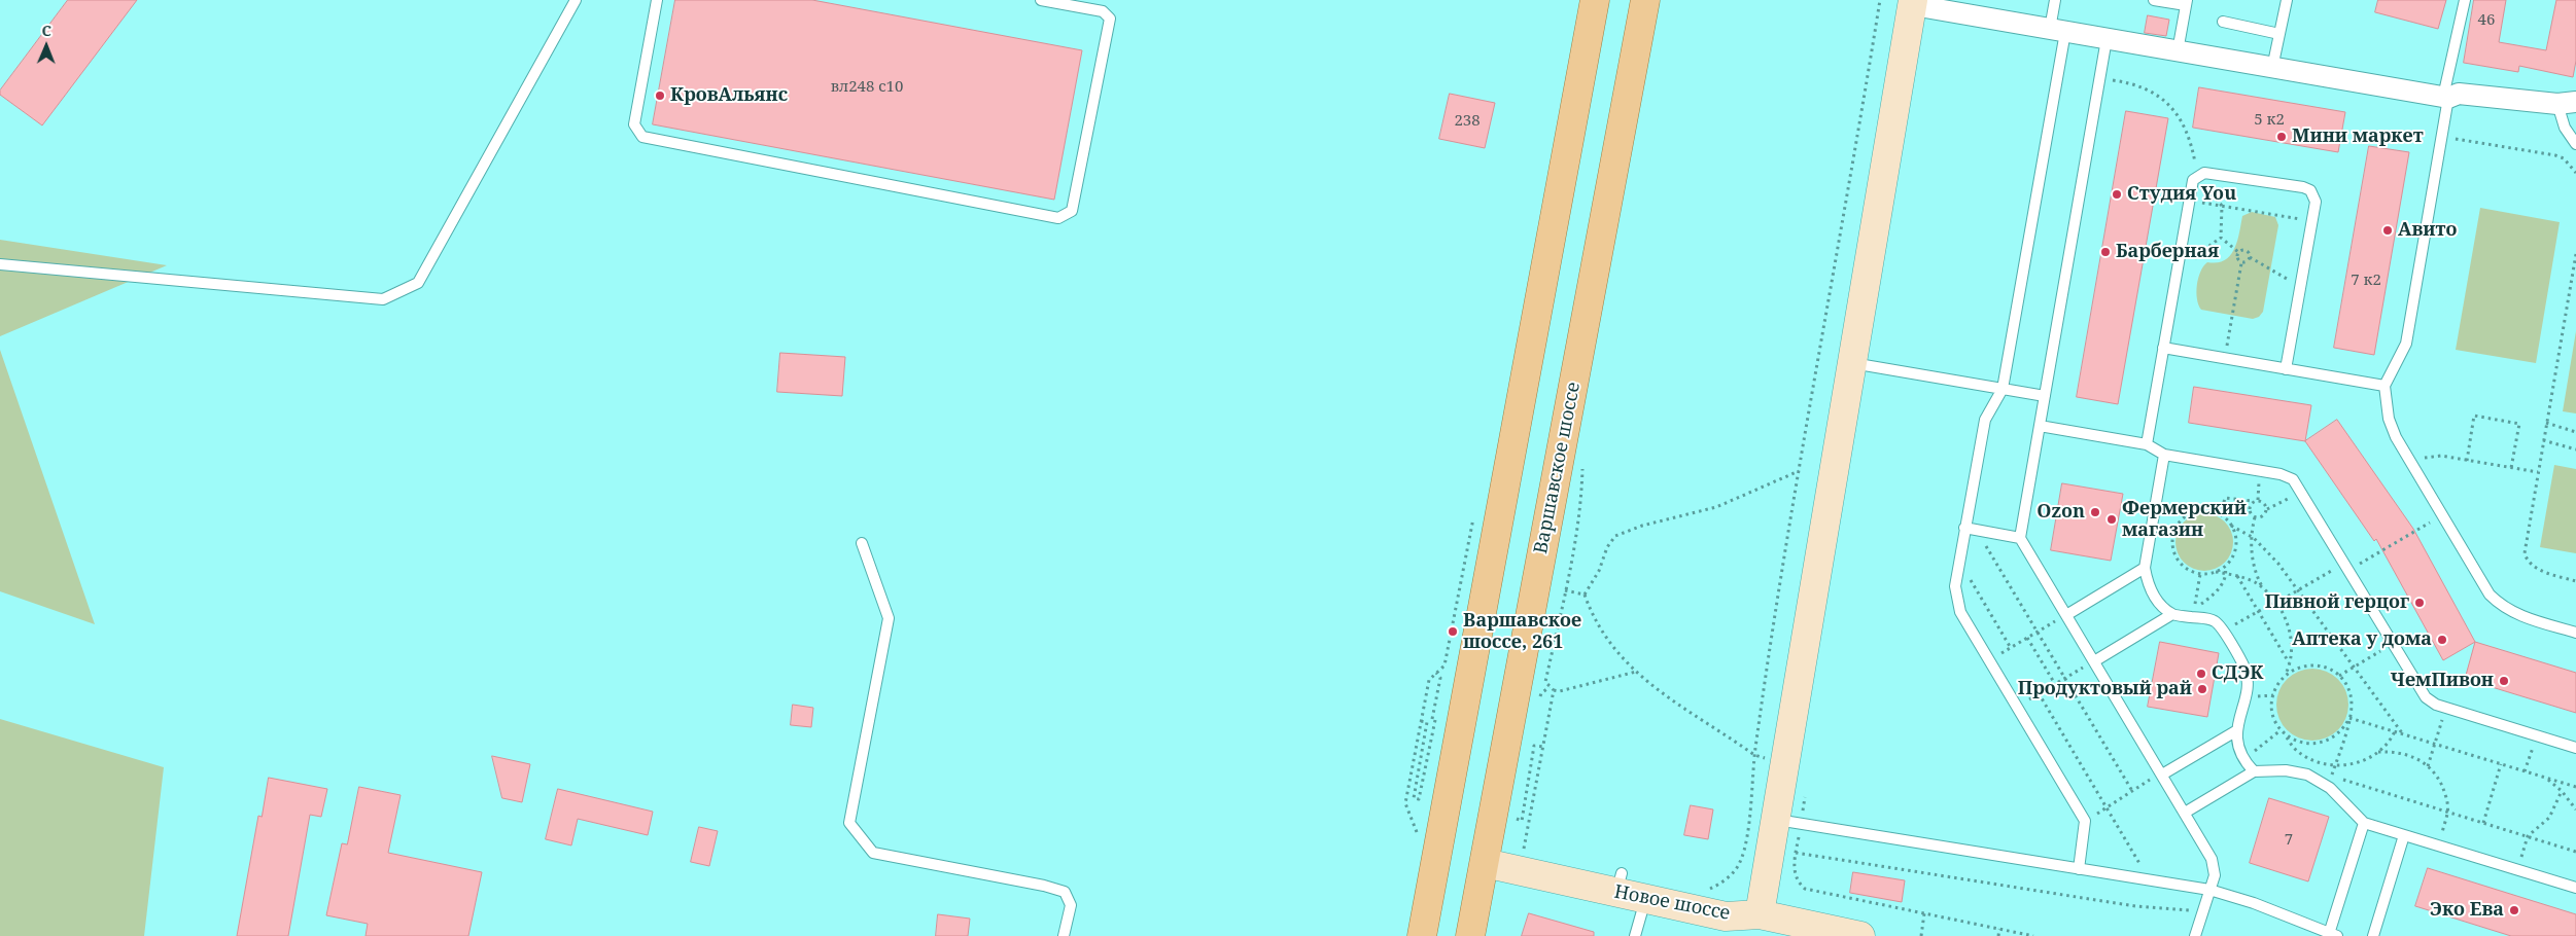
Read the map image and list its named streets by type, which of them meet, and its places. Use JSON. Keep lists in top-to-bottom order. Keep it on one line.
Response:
{"streets":{"main road":["Варшавское шоссе"],"street":["Новое шоссе"]},"crossings":[["Варшавское шоссе","Новое шоссе"]],"places":["КровАльянс","Мини маркет","Студия You","Авито","Барберная","Ozon","Фермерский магазин","Пивной герцог","Варшавское шоссе, 261","Аптека у дома","СДЭК","ЧемПивон","Продуктовый рай","Эко Ева"],"house_numbers":["46","вл248 с10","5 к2","238","7 к2","7"],"north":"top"}
